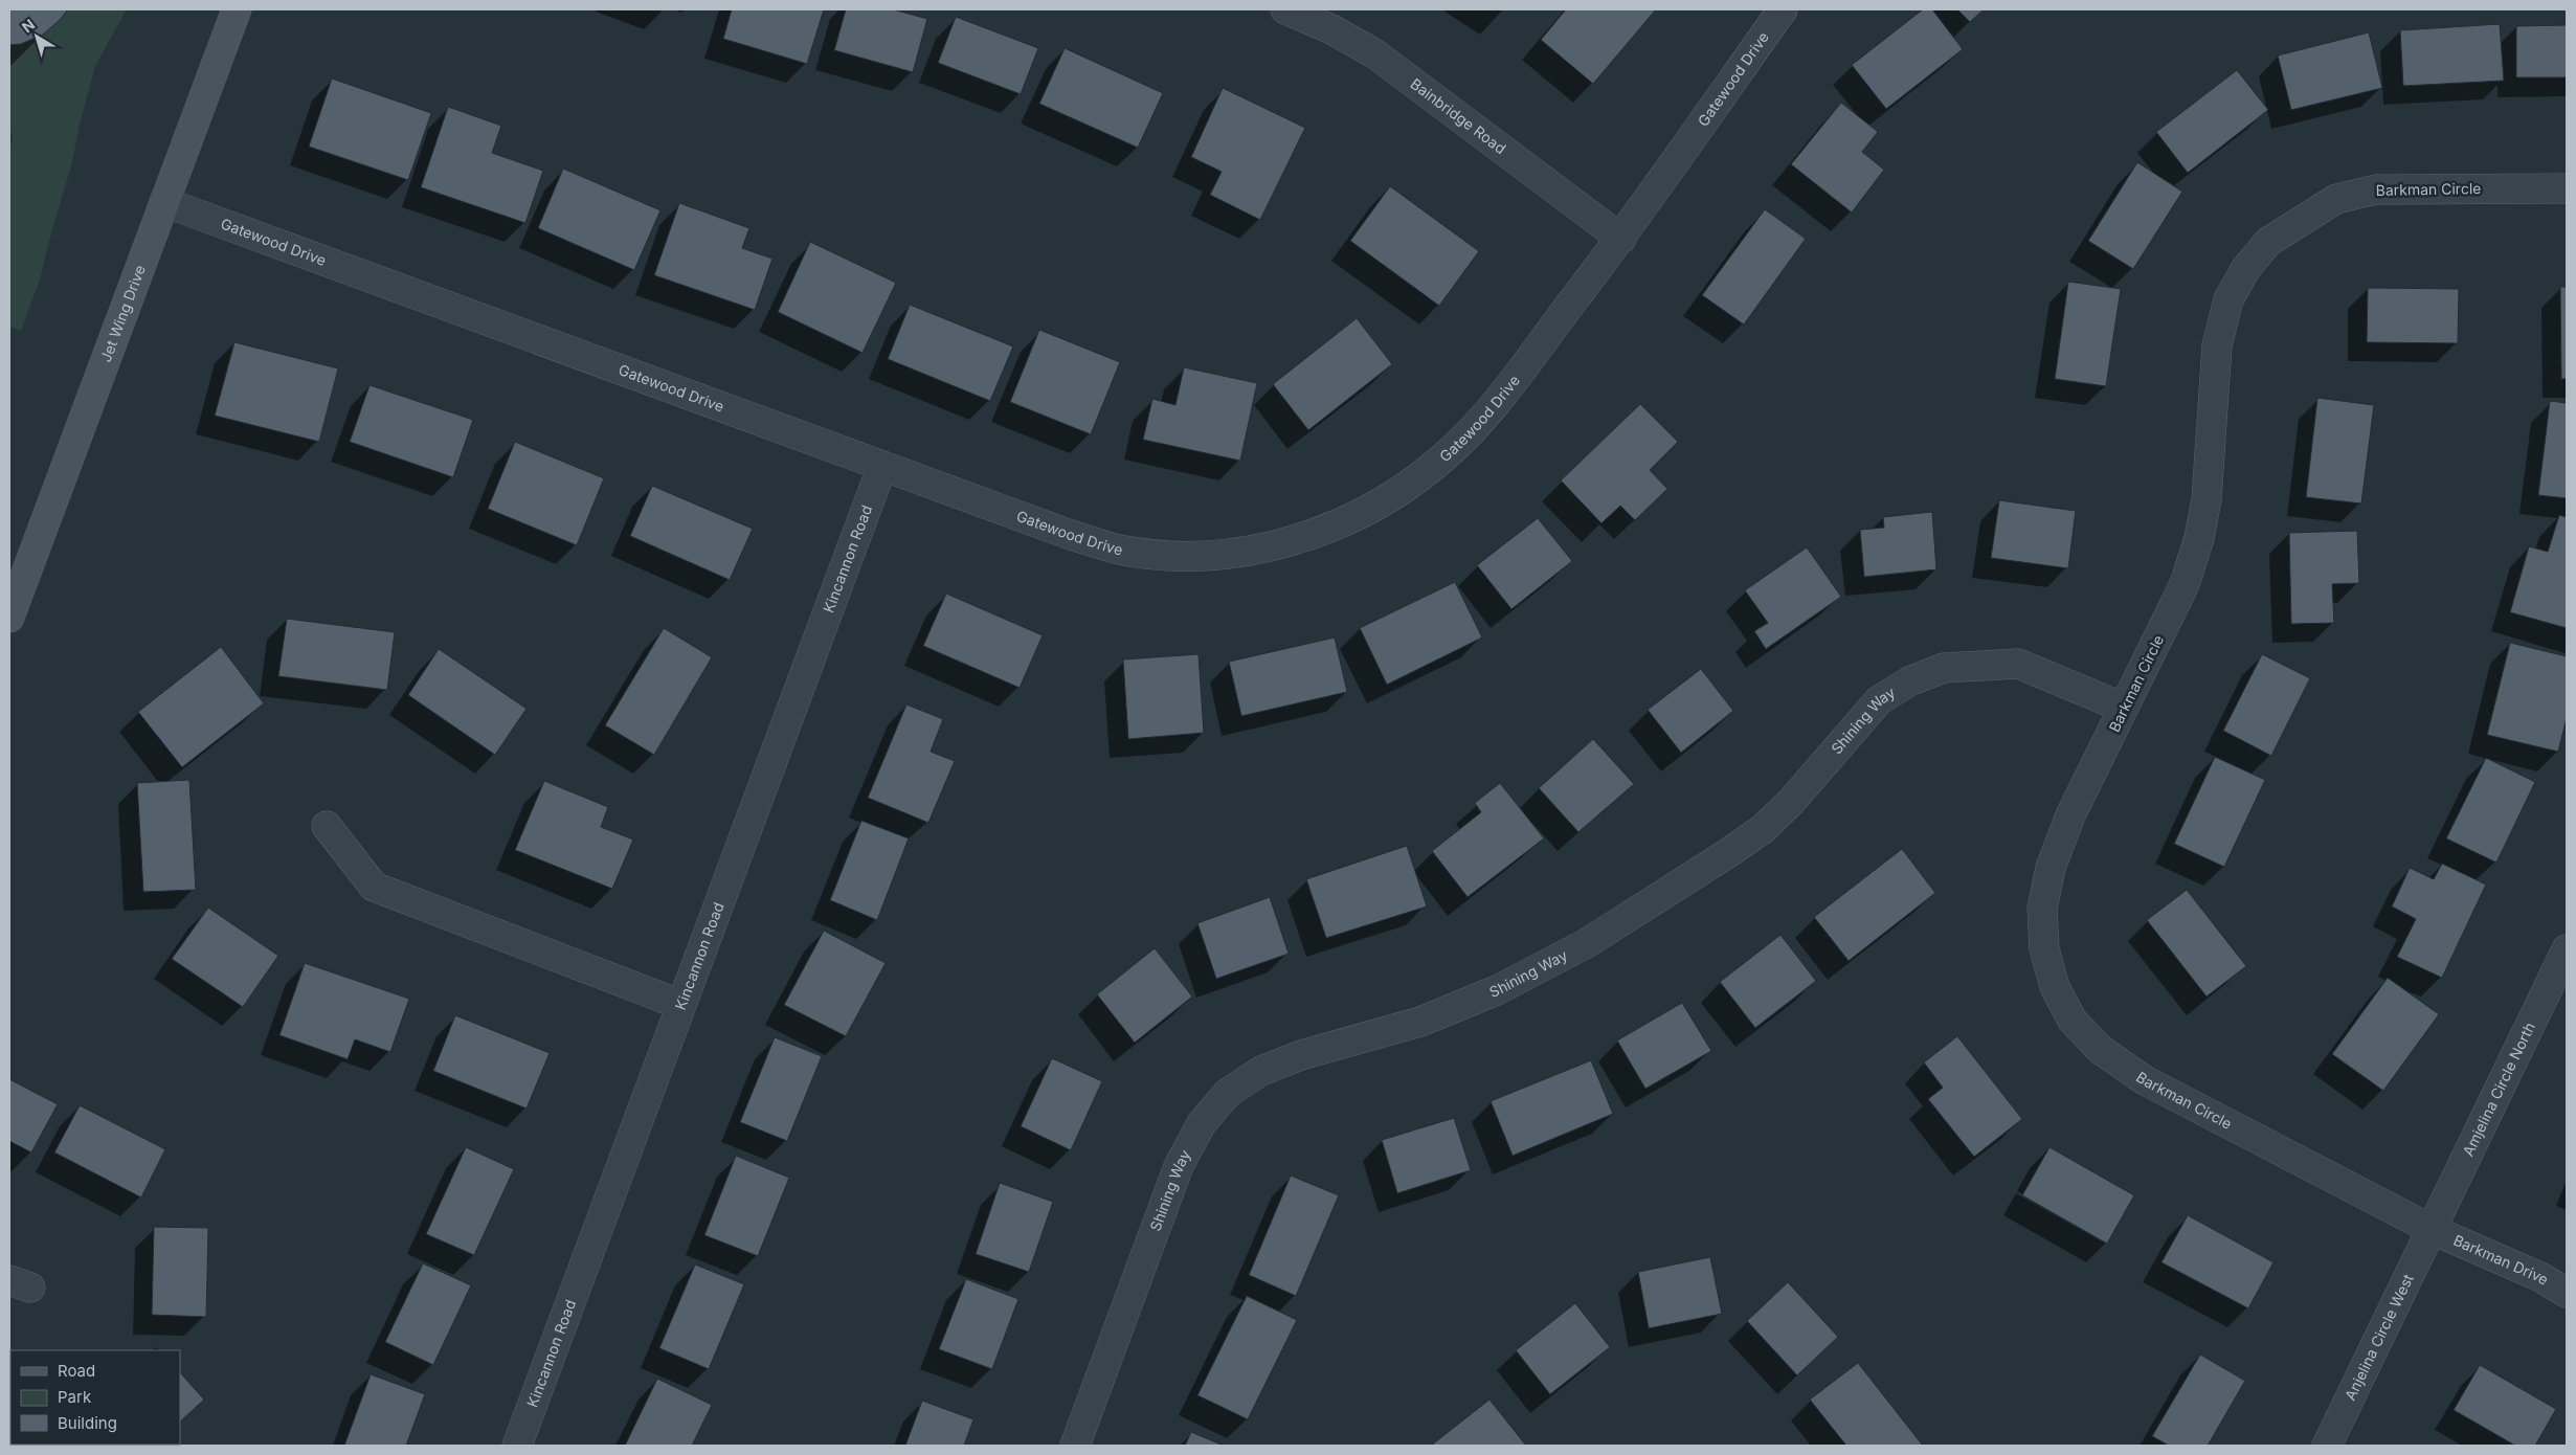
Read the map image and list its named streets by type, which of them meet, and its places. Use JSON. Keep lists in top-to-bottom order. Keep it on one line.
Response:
{"streets":{"main road":["Jet Wing Drive"],"street":["Gatewood Drive","Bainbridge Road","Barkman Circle","Kincannon Road","Shining Way","Amjelina Circle North","Barkman Drive","Anjelina Circle West"]},"crossings":[["Gatewood Drive","Bainbridge Road"],["Gatewood Drive","Jet Wing Drive"],["Gatewood Drive","Kincannon Road"],["Barkman Circle","Shining Way"],["Barkman Circle","Amjelina Circle North"],["Barkman Circle","Barkman Drive"],["Barkman Circle","Anjelina Circle West"],["Amjelina Circle North","Barkman Drive"],["Amjelina Circle North","Anjelina Circle West"],["Barkman Drive","Anjelina Circle West"]],"legend":["Road","Park","Building"],"north":"top left"}
